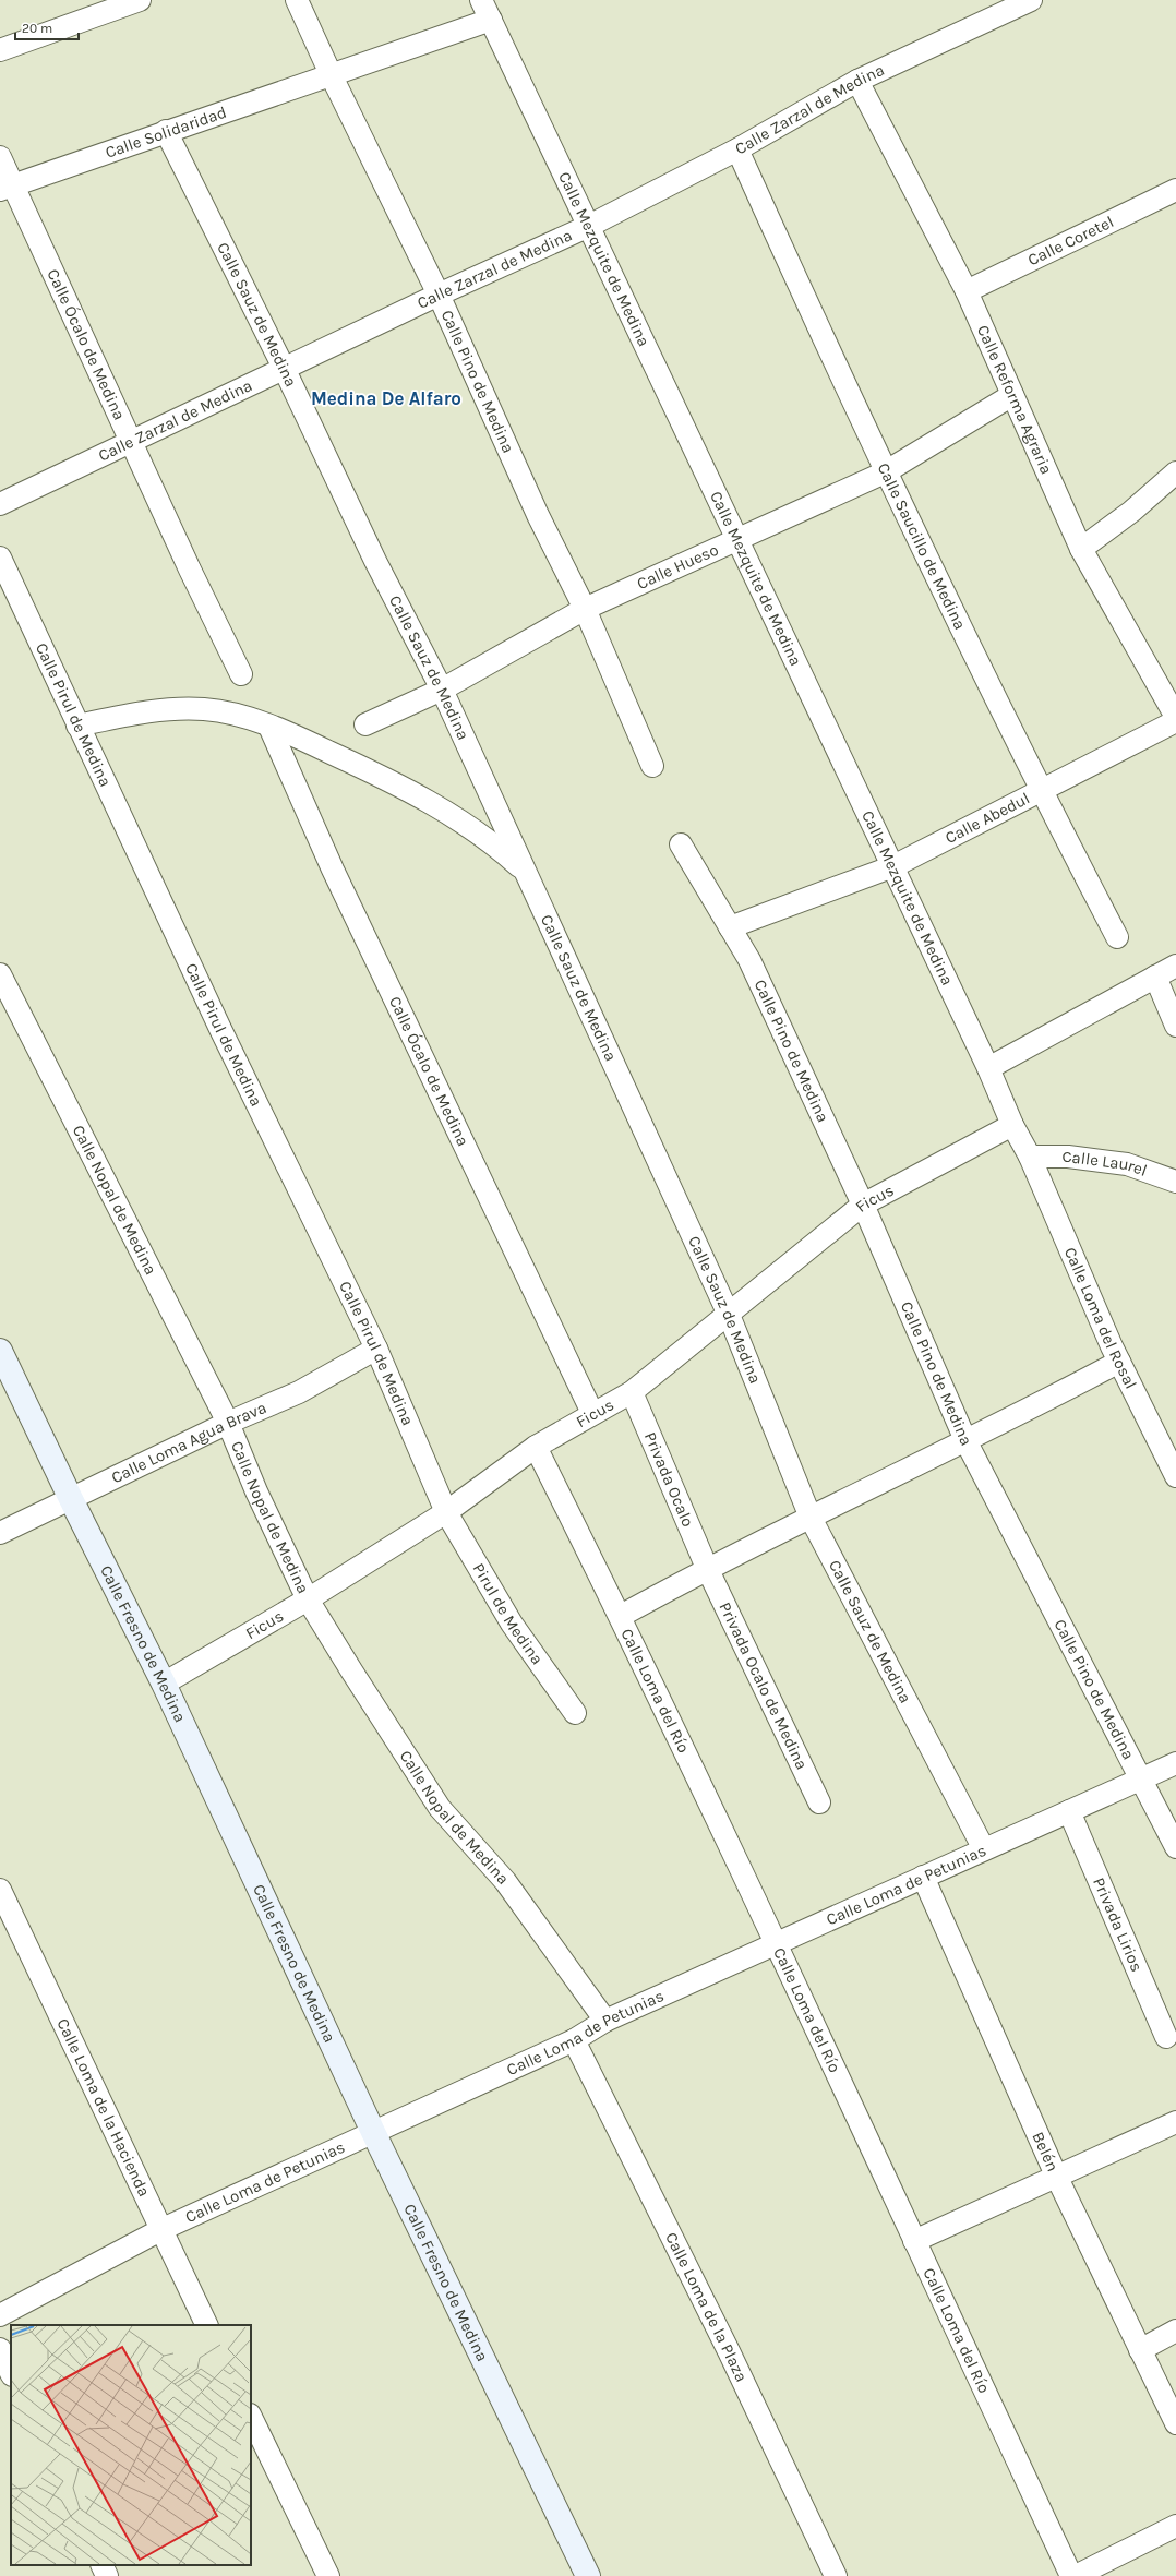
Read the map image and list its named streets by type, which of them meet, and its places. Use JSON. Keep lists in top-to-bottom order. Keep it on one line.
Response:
{"streets":{"street":["Calle Zarzal de Medina","Calle Solidaridad","Calle Coretel","Calle Mezquite de Medina","Calle Sauz de Medina","Calle Ócalo de Medina","Calle Pino de Medina","Calle Reforma Agraria","Calle Saucillo de Medina","Calle Hueso","Calle Pirul de Medina","Calle Abedul","Calle Laurel","Ficus","Calle Nopal de Medina","Calle Loma del Rosal","Calle Loma Agua Brava","Privada Ocalo","Pirul de Medina","Calle Fresno de Medina","Privada Ocalo de Medina","Calle Loma del Río","Calle Loma de Petunias","Privada Lirios","Calle Loma de la Hacienda","Belén","Calle Loma de la Plaza"]},"crossings":[["Calle Zarzal de Medina","Calle Mezquite de Medina"],["Calle Zarzal de Medina","Calle Sauz de Medina"],["Calle Zarzal de Medina","Calle Ócalo de Medina"],["Calle Zarzal de Medina","Calle Pino de Medina"],["Calle Zarzal de Medina","Calle Reforma Agraria"],["Calle Zarzal de Medina","Calle Saucillo de Medina"],["Calle Solidaridad","Calle Mezquite de Medina"],["Calle Solidaridad","Calle Sauz de Medina"],["Calle Solidaridad","Calle Ócalo de Medina"],["Calle Solidaridad","Calle Pino de Medina"],["Calle Coretel","Calle Reforma Agraria"],["Calle Mezquite de Medina","Calle Hueso"],["Calle Mezquite de Medina","Calle Abedul"],["Calle Mezquite de Medina","Calle Laurel"],["Calle Mezquite de Medina","Ficus"],["Calle Mezquite de Medina","Calle Loma del Rosal"],["Calle Sauz de Medina","Calle Hueso"],["Calle Sauz de Medina","Ficus"],["Calle Sauz de Medina","Calle Loma de Petunias"],["Calle Ócalo de Medina","Ficus"],["Calle Pino de Medina","Calle Hueso"],["Calle Pino de Medina","Calle Abedul"],["Calle Pino de Medina","Ficus"],["Calle Pino de Medina","Calle Loma de Petunias"],["Calle Reforma Agraria","Calle Hueso"],["Calle Saucillo de Medina","Calle Hueso"],["Calle Saucillo de Medina","Calle Abedul"],["Calle Pirul de Medina","Ficus"],["Calle Pirul de Medina","Calle Loma Agua Brava"],["Calle Pirul de Medina","Pirul de Medina"],["Calle Laurel","Calle Loma del Rosal"],["Ficus","Calle Nopal de Medina"],["Ficus","Privada Ocalo"],["Ficus","Pirul de Medina"],["Ficus","Calle Fresno de Medina"],["Ficus","Calle Loma del Río"],["Calle Nopal de Medina","Calle Loma Agua Brava"],["Calle Nopal de Medina","Calle Loma de Petunias"],["Calle Loma Agua Brava","Calle Fresno de Medina"],["Privada Ocalo","Privada Ocalo de Medina"],["Calle Fresno de Medina","Calle Loma de Petunias"],["Calle Loma del Río","Calle Loma de Petunias"],["Calle Loma de Petunias","Privada Lirios"],["Calle Loma de Petunias","Calle Loma de la Hacienda"],["Calle Loma de Petunias","Belén"],["Calle Loma de Petunias","Calle Loma de la Plaza"]],"districts":["Medina De Alfaro"],"scale_bar":"20 m"}
